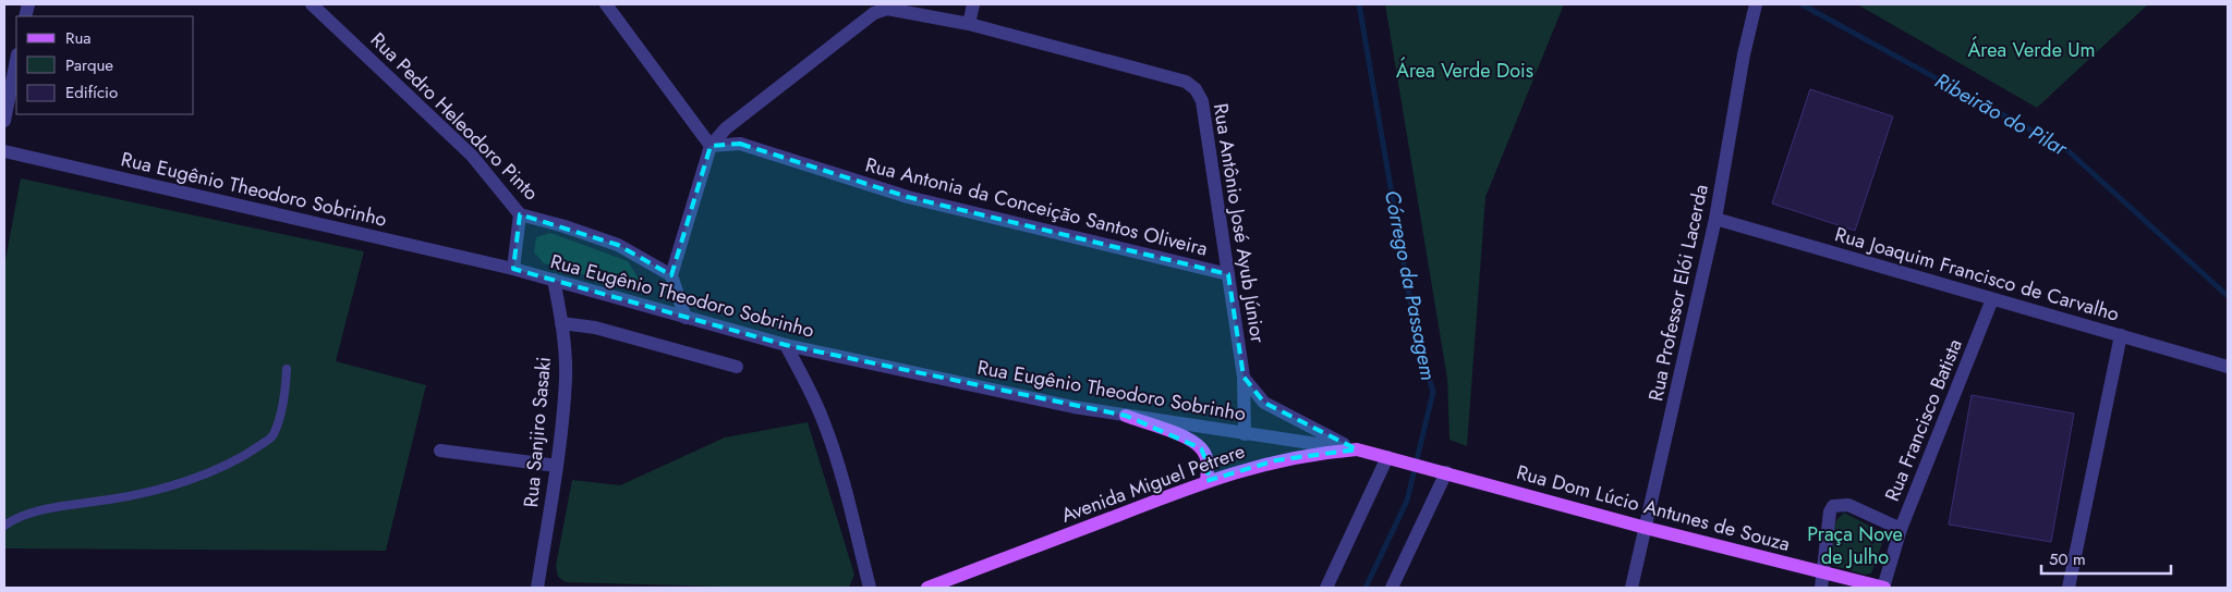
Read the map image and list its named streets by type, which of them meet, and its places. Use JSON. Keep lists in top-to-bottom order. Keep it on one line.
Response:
{"streets":{"main road":["Avenida Miguel Petrere","Rua Dom Lúcio Antunes de Souza"],"street":["Rua Pedro Heleodoro Pinto","Rua Eugênio Theodoro Sobrinho","Rua Antonia da Conceição Santos Oliveira","Rua Antônio José Ayub Júnior","Rua Joaquim Francisco de Carvalho","Rua Professor Elói Lacerda","Rua Francisco Batista","Rua Sanjiro Sasaki"]},"crossings":[["Rua Eugênio Theodoro Sobrinho","Rua Antônio José Ayub Júnior"],["Rua Eugênio Theodoro Sobrinho","Rua Sanjiro Sasaki"],["Rua Eugênio Theodoro Sobrinho","Avenida Miguel Petrere"],["Rua Antonia da Conceição Santos Oliveira","Rua Antônio José Ayub Júnior"],["Rua Antônio José Ayub Júnior","Avenida Miguel Petrere"],["Rua Joaquim Francisco de Carvalho","Rua Professor Elói Lacerda"],["Rua Joaquim Francisco de Carvalho","Rua Francisco Batista"],["Rua Professor Elói Lacerda","Rua Dom Lúcio Antunes de Souza"],["Rua Francisco Batista","Rua Dom Lúcio Antunes de Souza"],["Avenida Miguel Petrere","Rua Dom Lúcio Antunes de Souza"]],"water":["Ribeirão do Pilar","Córrego da Passagem"],"parks":["Área Verde Um","Área Verde Dois","Praça Nove de Julho"],"legend":["Rua","Parque","Edifício"],"scale_bar":"50 m"}
